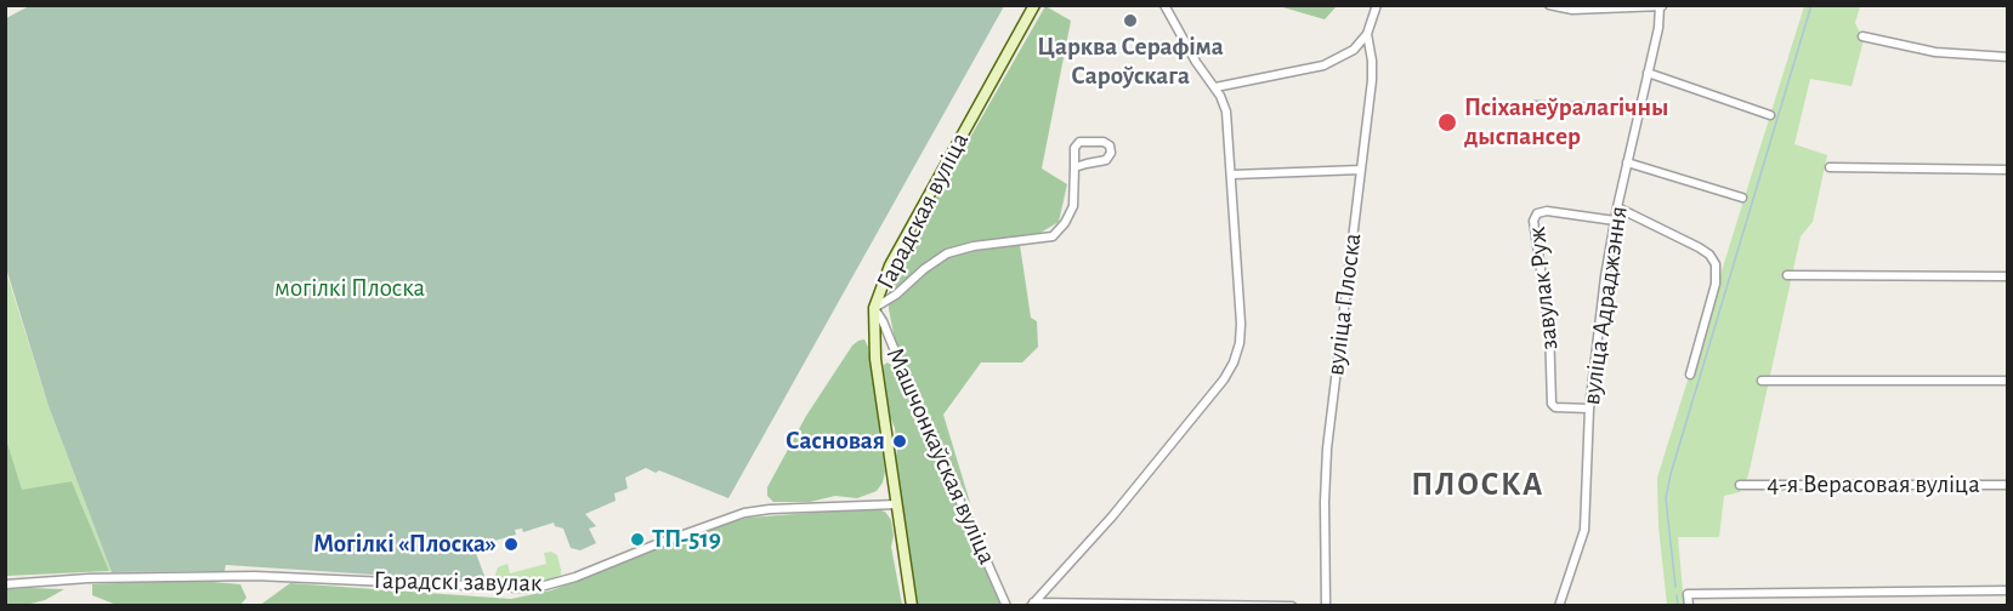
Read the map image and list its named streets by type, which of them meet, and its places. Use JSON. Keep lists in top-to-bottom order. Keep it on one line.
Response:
{"streets":{"main road":["Гарадская вуліца"],"street":["завулак Руж","вуліца Плоска","вуліца Адраджэння","Машчонкаўская вуліца","4-я Верасовая вуліца","Гарадскі завулак"]},"crossings":[["Гарадская вуліца","Машчонкаўская вуліца"],["Гарадская вуліца","Гарадскі завулак"],["завулак Руж","вуліца Адраджэння"]],"districts":["ПЛОСКА"],"parks":["могілкі Плоска"],"places":["Царква Серафіма Сароўскага","Псіханеўралагічны дыспансер","Сасновая","ТП-519","Могілкі «Плоска»"]}
